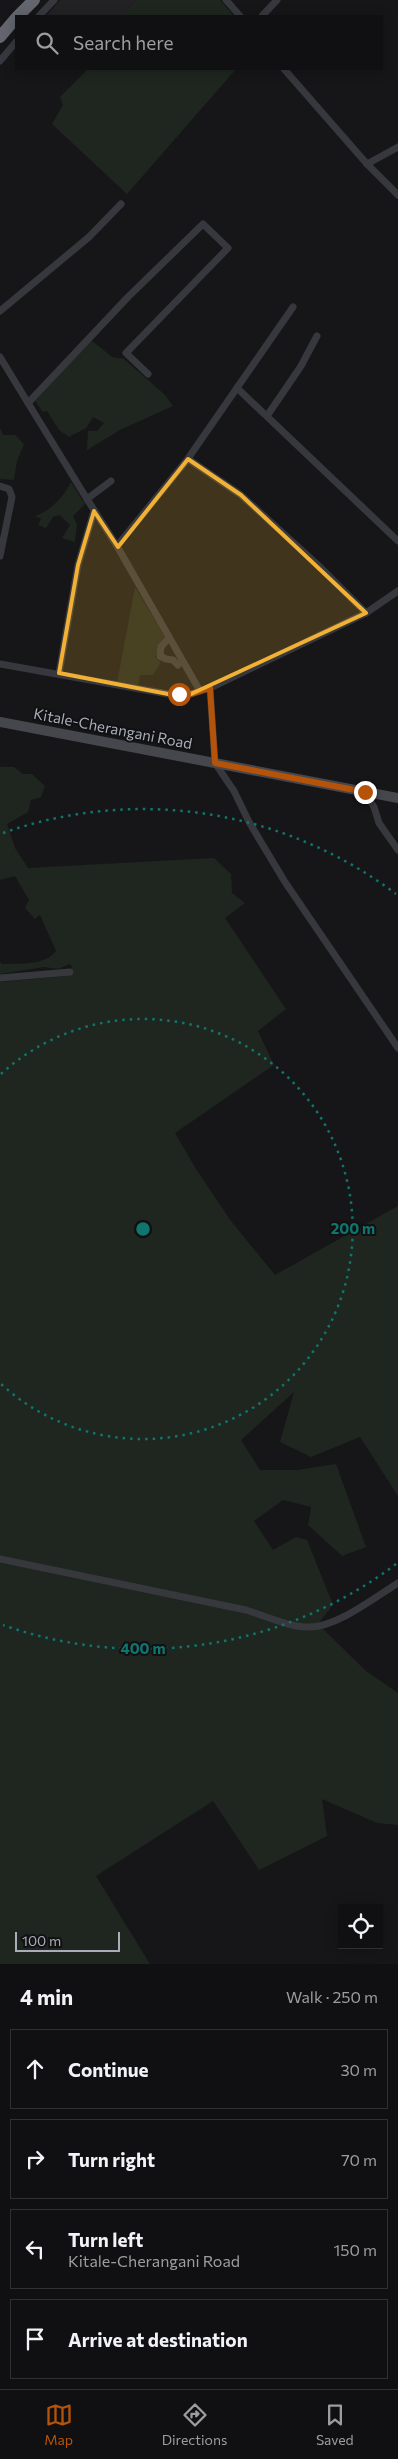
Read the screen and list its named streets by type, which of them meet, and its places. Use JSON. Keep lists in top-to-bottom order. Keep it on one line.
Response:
{"streets":{"main road":["Kitale-Cherangani Road"]},"scale_bar":"100 m","page":{"search":"Search here","scale":"100 m","heading":["4 min","Walk · 250 m"],"list":[["Continue","30 m"],["Turn right","70 m"],["Turn left","Kitale-Cherangani Road","150 m"],"Arrive at destination"],"nav":["Map","Directions","Saved"]},"rings":["200 m","400 m"]}
